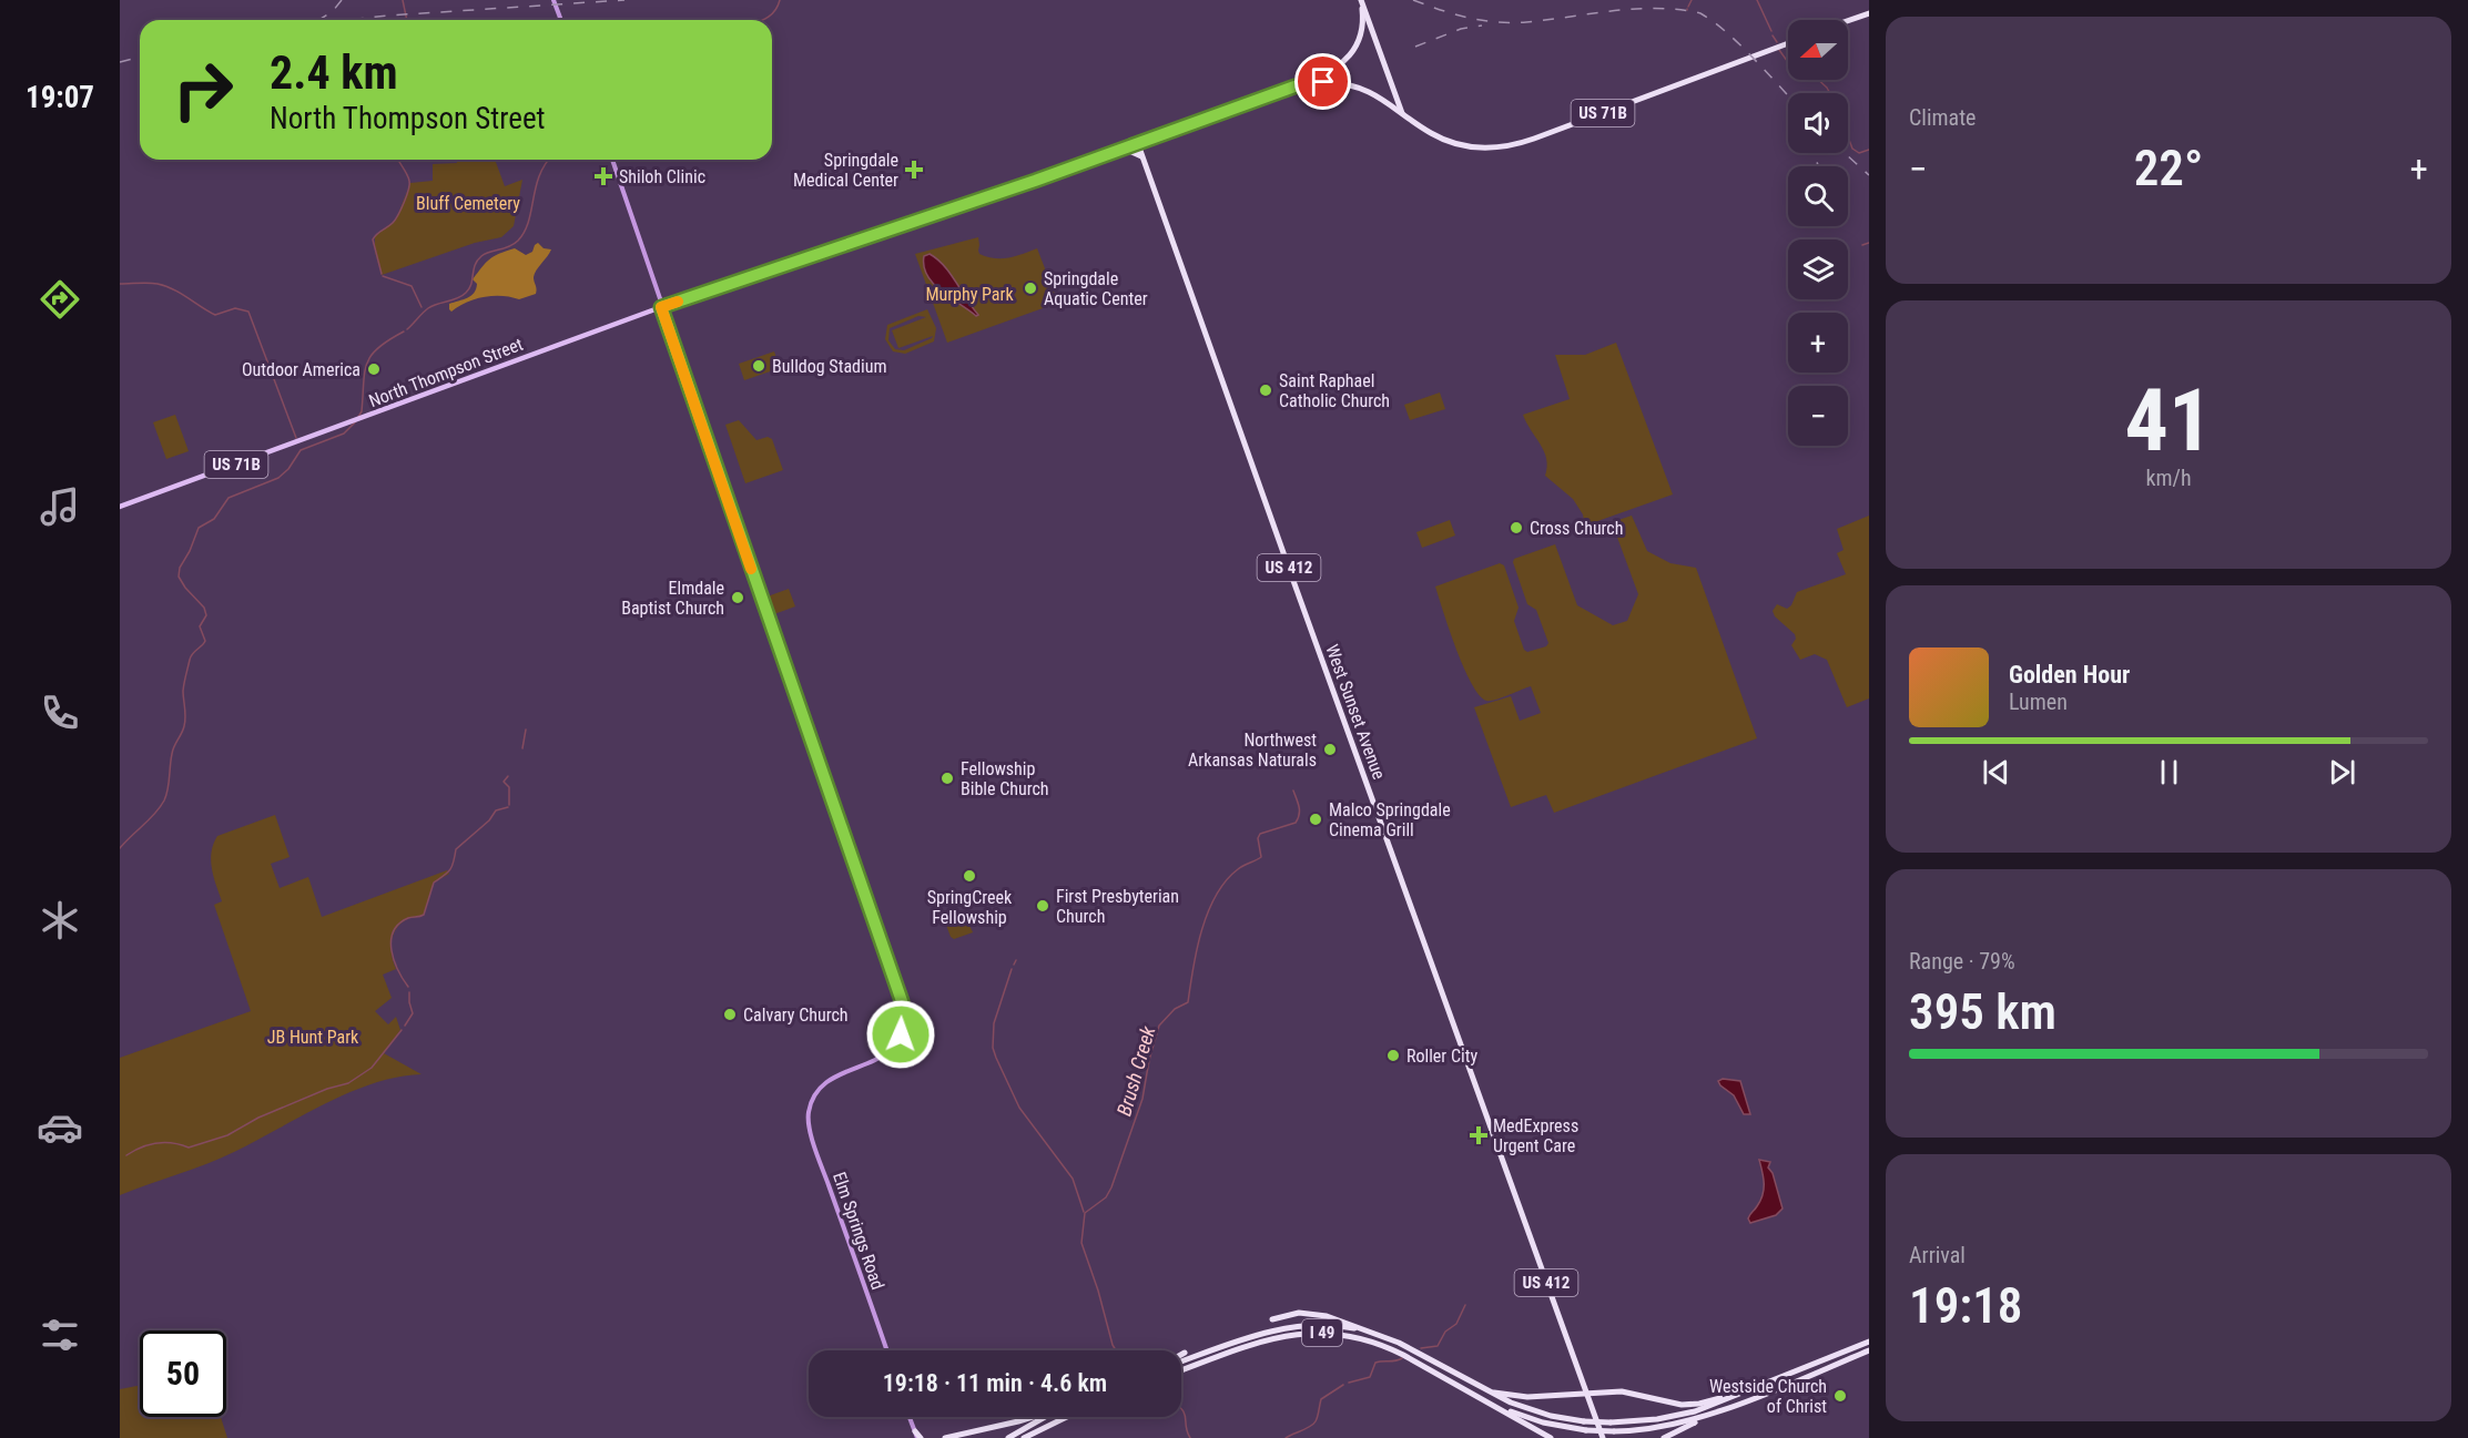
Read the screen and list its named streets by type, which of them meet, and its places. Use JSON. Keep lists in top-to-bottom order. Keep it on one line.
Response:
{"streets":{"highway":["US 71B","US 412","West Sunset Avenue","I 49"],"main road":["North Thompson Street","Elm Springs Road"]},"crossings":[["US 71B","North Thompson Street"],["US 71B","West Sunset Avenue"],["North Thompson Street","Elm Springs Road"]],"water":["Brush Creek"],"parks":["Bluff Cemetery","Murphy Park","JB Hunt Park"],"places":{"health":["Springdale Medical Center","Shiloh Clinic","MedExpress Urgent Care"],"other":["Springdale Aquatic Center","Bulldog Stadium","Outdoor America","Saint Raphael Catholic Church","Cross Church","Elmdale Baptist Church","Northwest Arkansas Naturals","Fellowship Bible Church","Malco Springdale Cinema Grill","SpringCreek Fellowship","First Presbyterian Church","Calvary Church","Roller City","Westside Church of Christ"]},"north":"left","page":{"tabs":"19:07","tile":["Climate",["41","km/h"],["Range · 79%","395 km"],["Arrival","19:18"]],"map_buttons":["+","−"],"turn":["2.4 km","North Thompson Street"],"heat":["−","22°","+"],"song":["Golden Hour","Lumen"],"limit":"50","trip":"19:18 · 11 min · 4.6 km"}}
